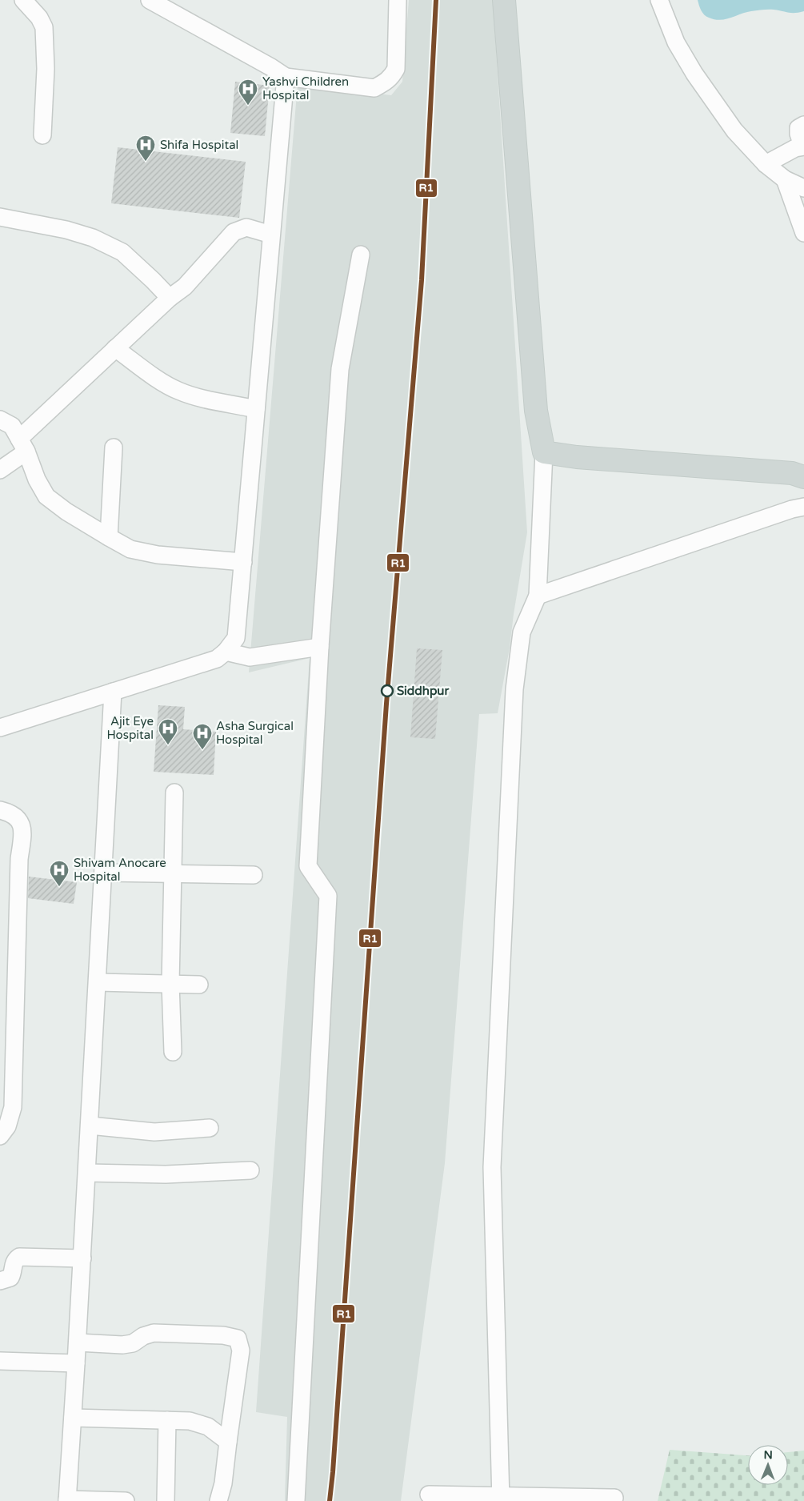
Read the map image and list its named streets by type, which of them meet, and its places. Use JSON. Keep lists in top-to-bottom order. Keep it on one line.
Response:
{"places":{"hospital":["Yashvi Children Hospital","Shifa Hospital","Ajit Eye Hospital","Asha Surgical Hospital","Shivam Anocare Hospital"],"other":["Siddhpur"]},"lines":["transit line R1"],"north":"top"}
